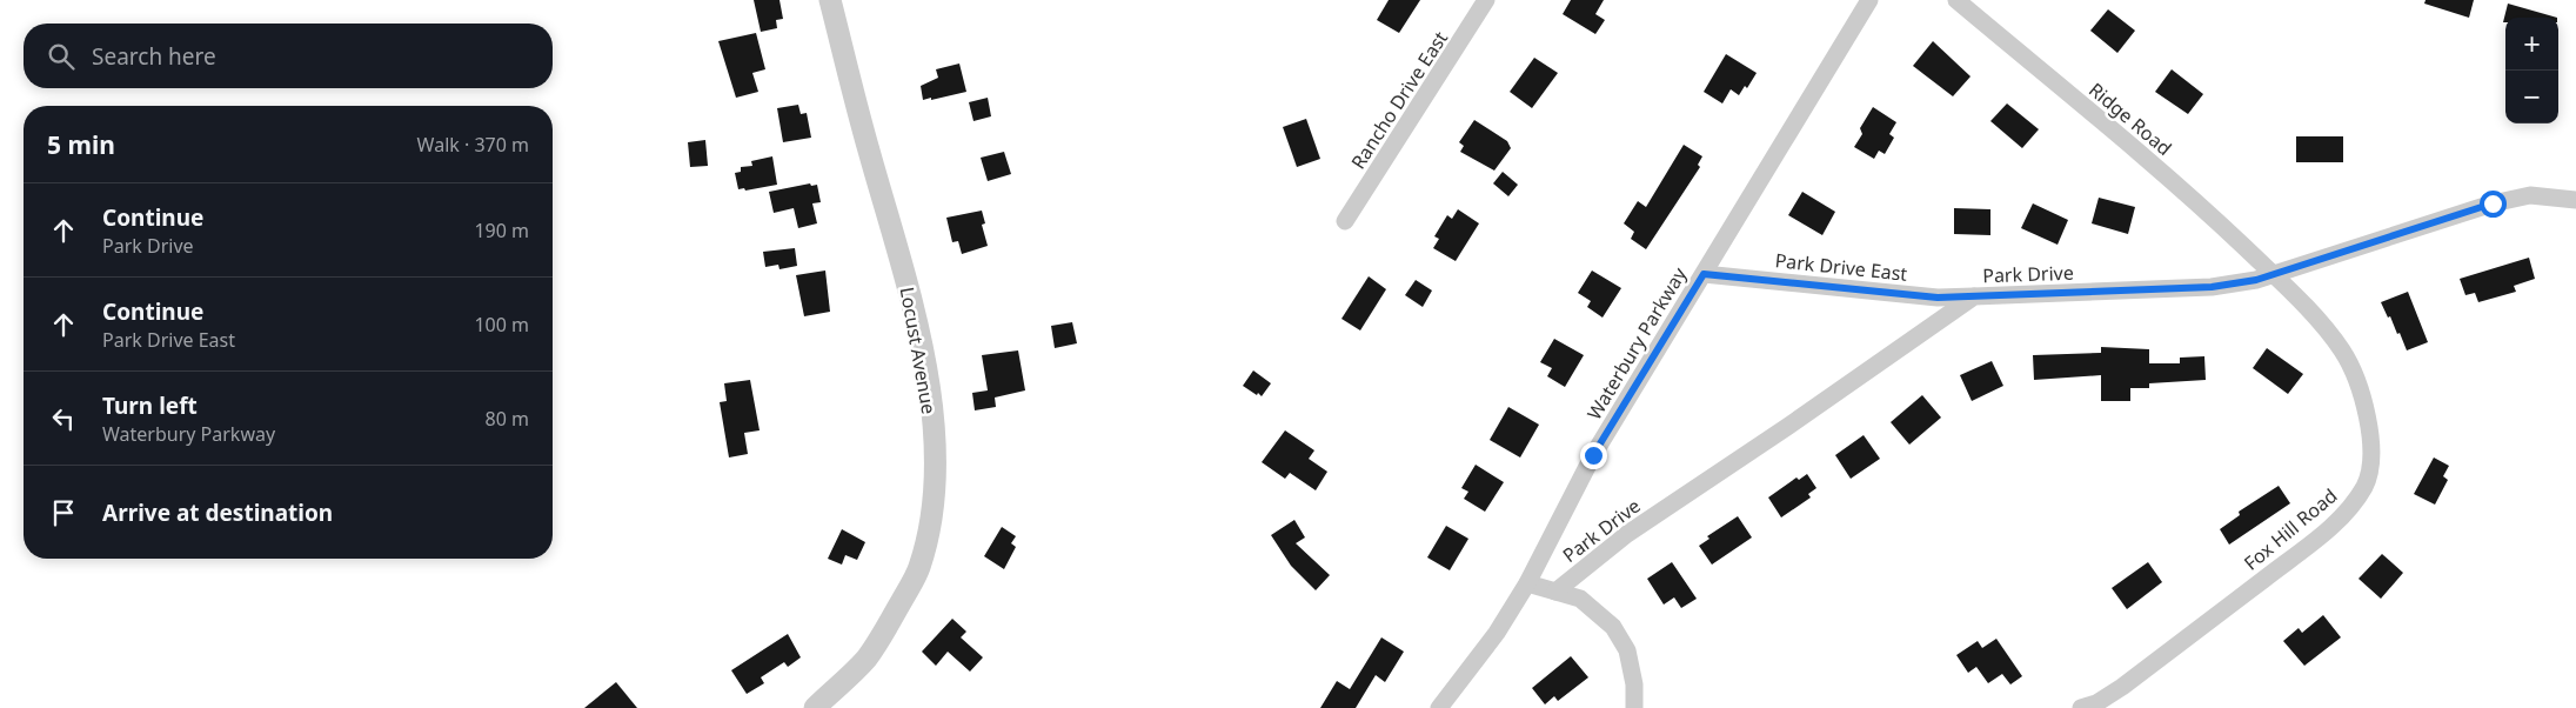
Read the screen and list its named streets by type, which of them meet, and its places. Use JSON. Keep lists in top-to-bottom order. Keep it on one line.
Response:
{"streets":{"street":["Rancho Drive East","Ridge Road","Park Drive East","Park Drive","Waterbury Parkway","Locust Avenue","Fox Hill Road"]},"crossings":[["Ridge Road","Park Drive"],["Ridge Road","Fox Hill Road"],["Park Drive East","Park Drive"],["Park Drive East","Waterbury Parkway"],["Park Drive","Fox Hill Road"]],"page":{"map_buttons":["+","−"],"search":"Search here","heading":["5 min","Walk · 370 m"],"list":[["Continue","Park Drive","190 m"],["Continue","Park Drive East","100 m"],["Turn left","Waterbury Parkway","80 m"],"Arrive at destination"]}}
